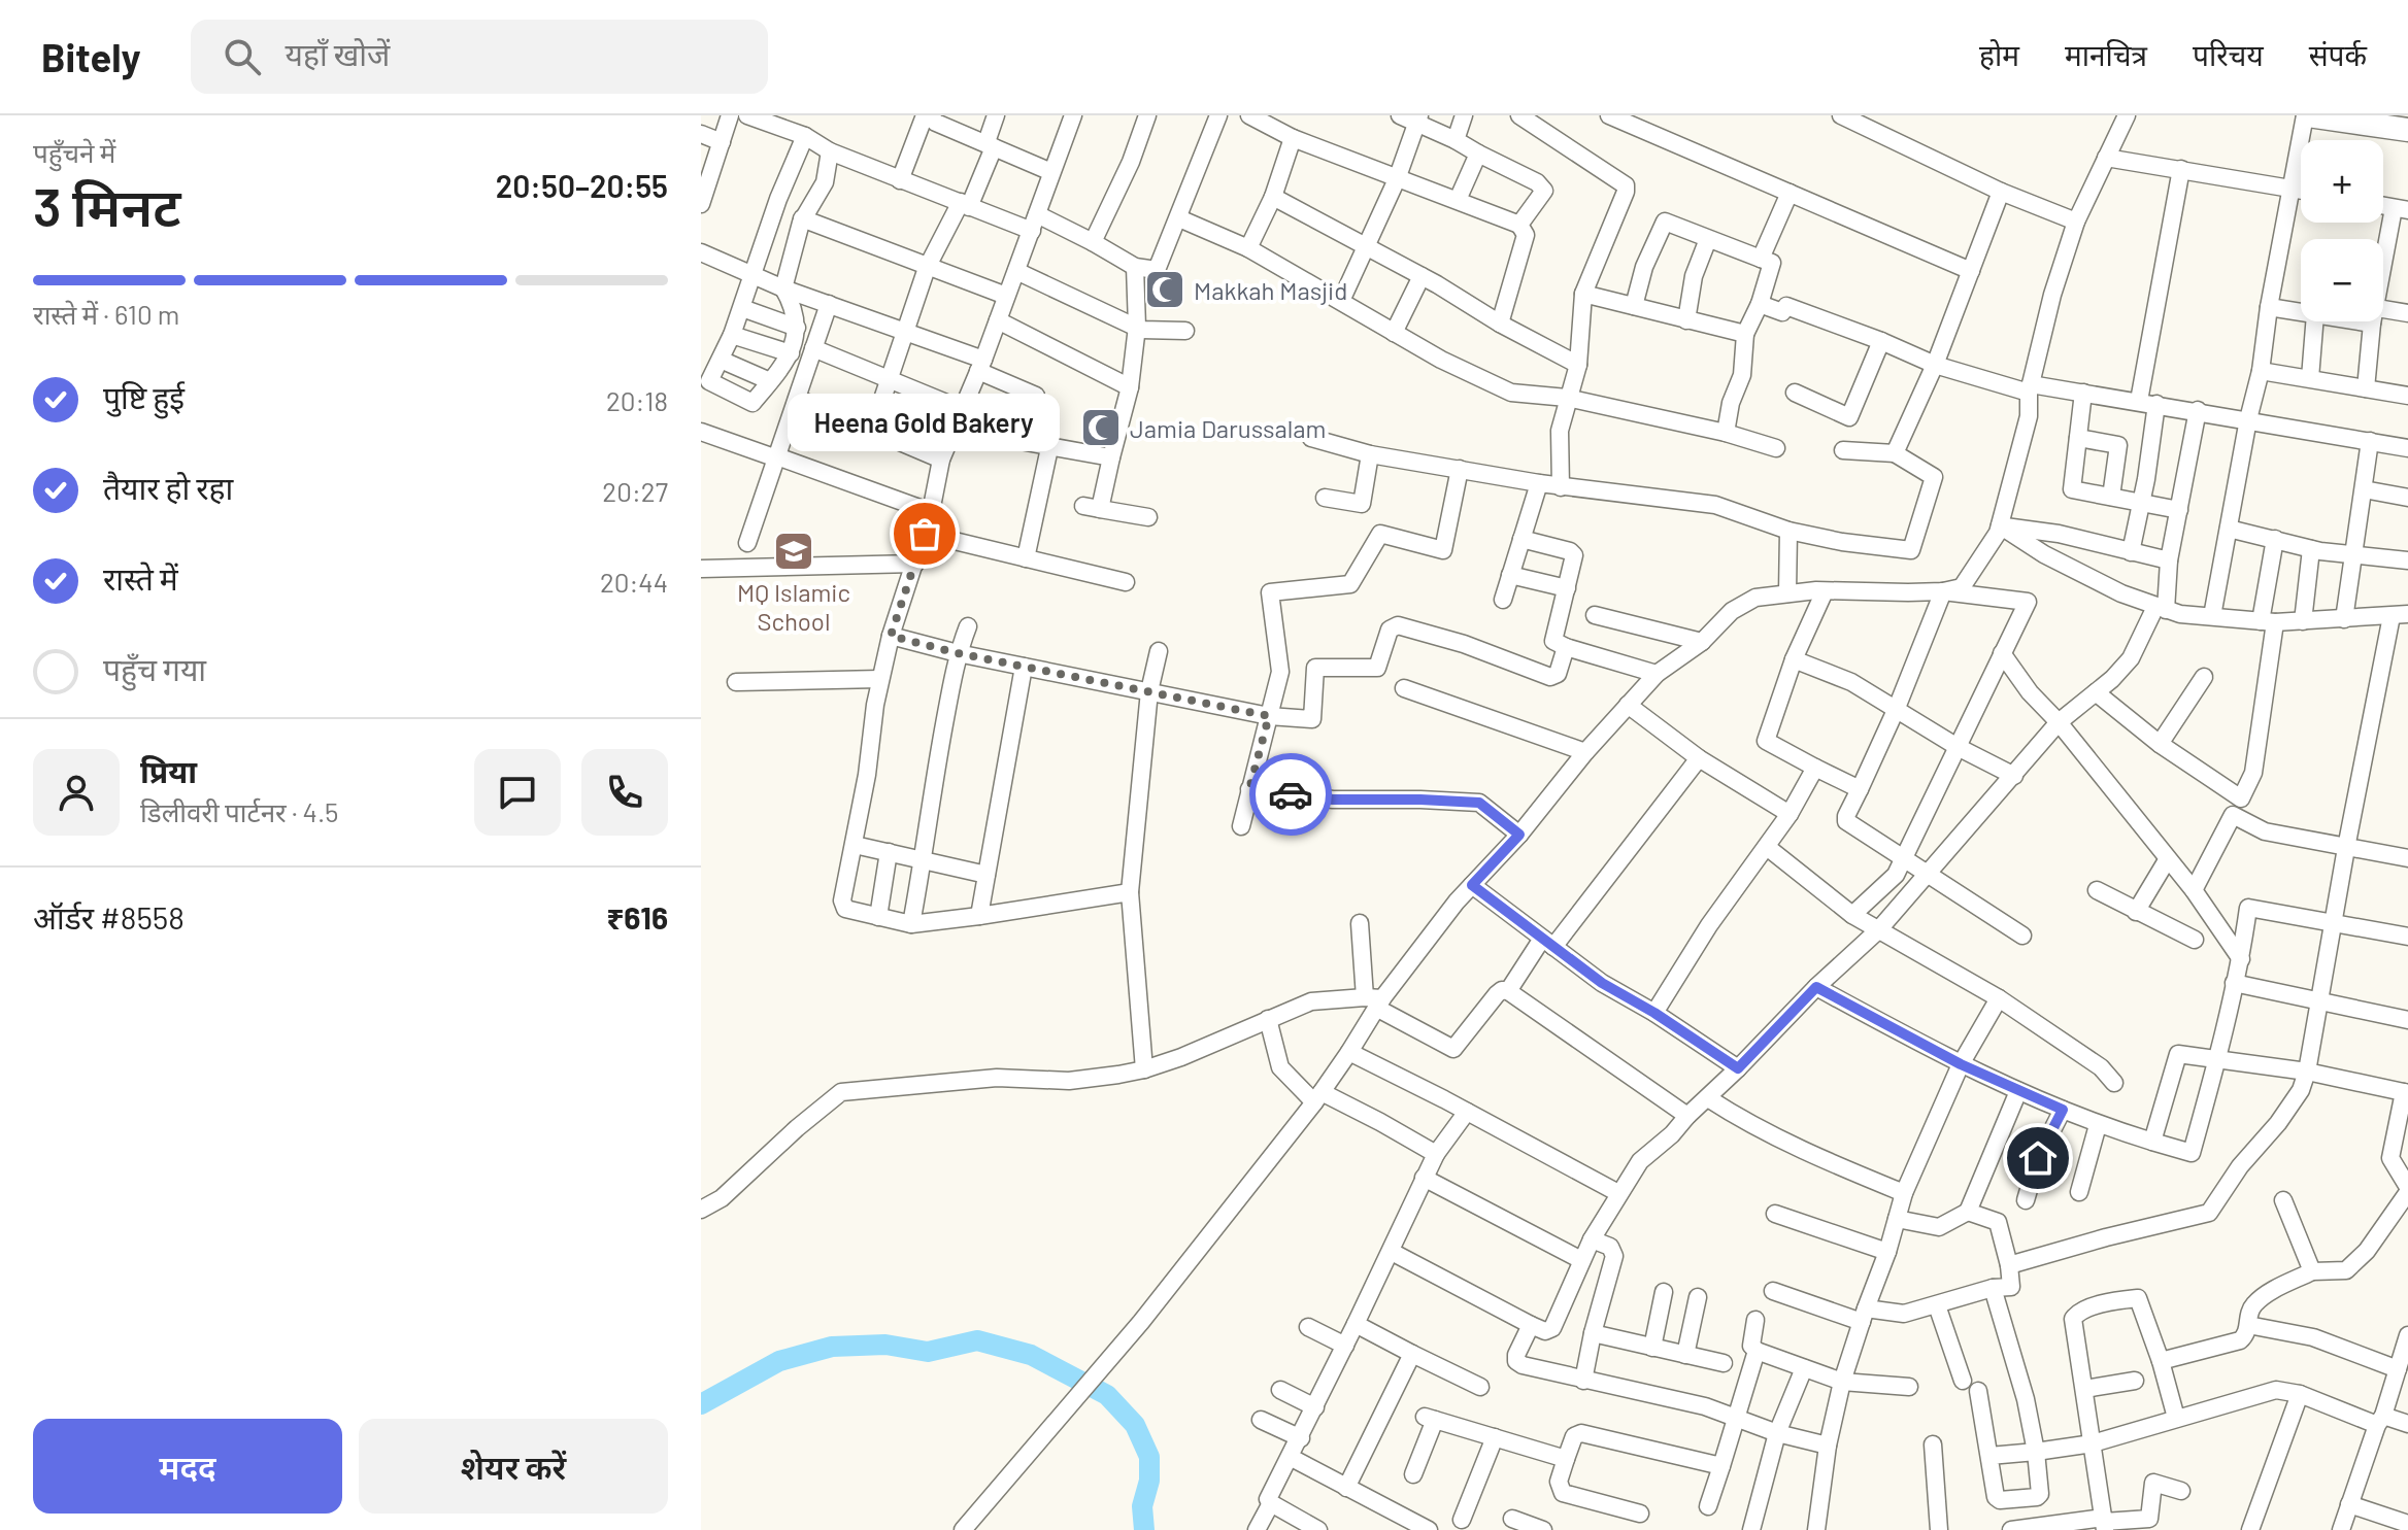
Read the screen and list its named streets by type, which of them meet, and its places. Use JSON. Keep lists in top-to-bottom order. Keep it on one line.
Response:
{"places":{"mosque":["Makkah Masjid","Jamia Darussalam"],"other":["Heena Gold Bakery"],"school or university":["MQ Islamic School"]},"page":{"header":"Bitely","search":"यहाँ खोजें","nav":["होम","मानचित्र","परिचय","संपर्क"],"heading":["3 मिनट","पहुँचने में","20:50–20:55"],"panel":["प्रिया","डिलीवरी पार्टनर · 4.5","ऑर्डर #8558","₹616"],"map_buttons":["+","−"],"bar":"रास्ते में · 610 m","list":[["पुष्टि हुई","20:18"],["तैयार हो रहा","20:27"],["रास्ते में","20:44"],"पहुँच गया"],"bubble":"Heena Gold Bakery","buttons":["मदद","शेयर करें"]}}
